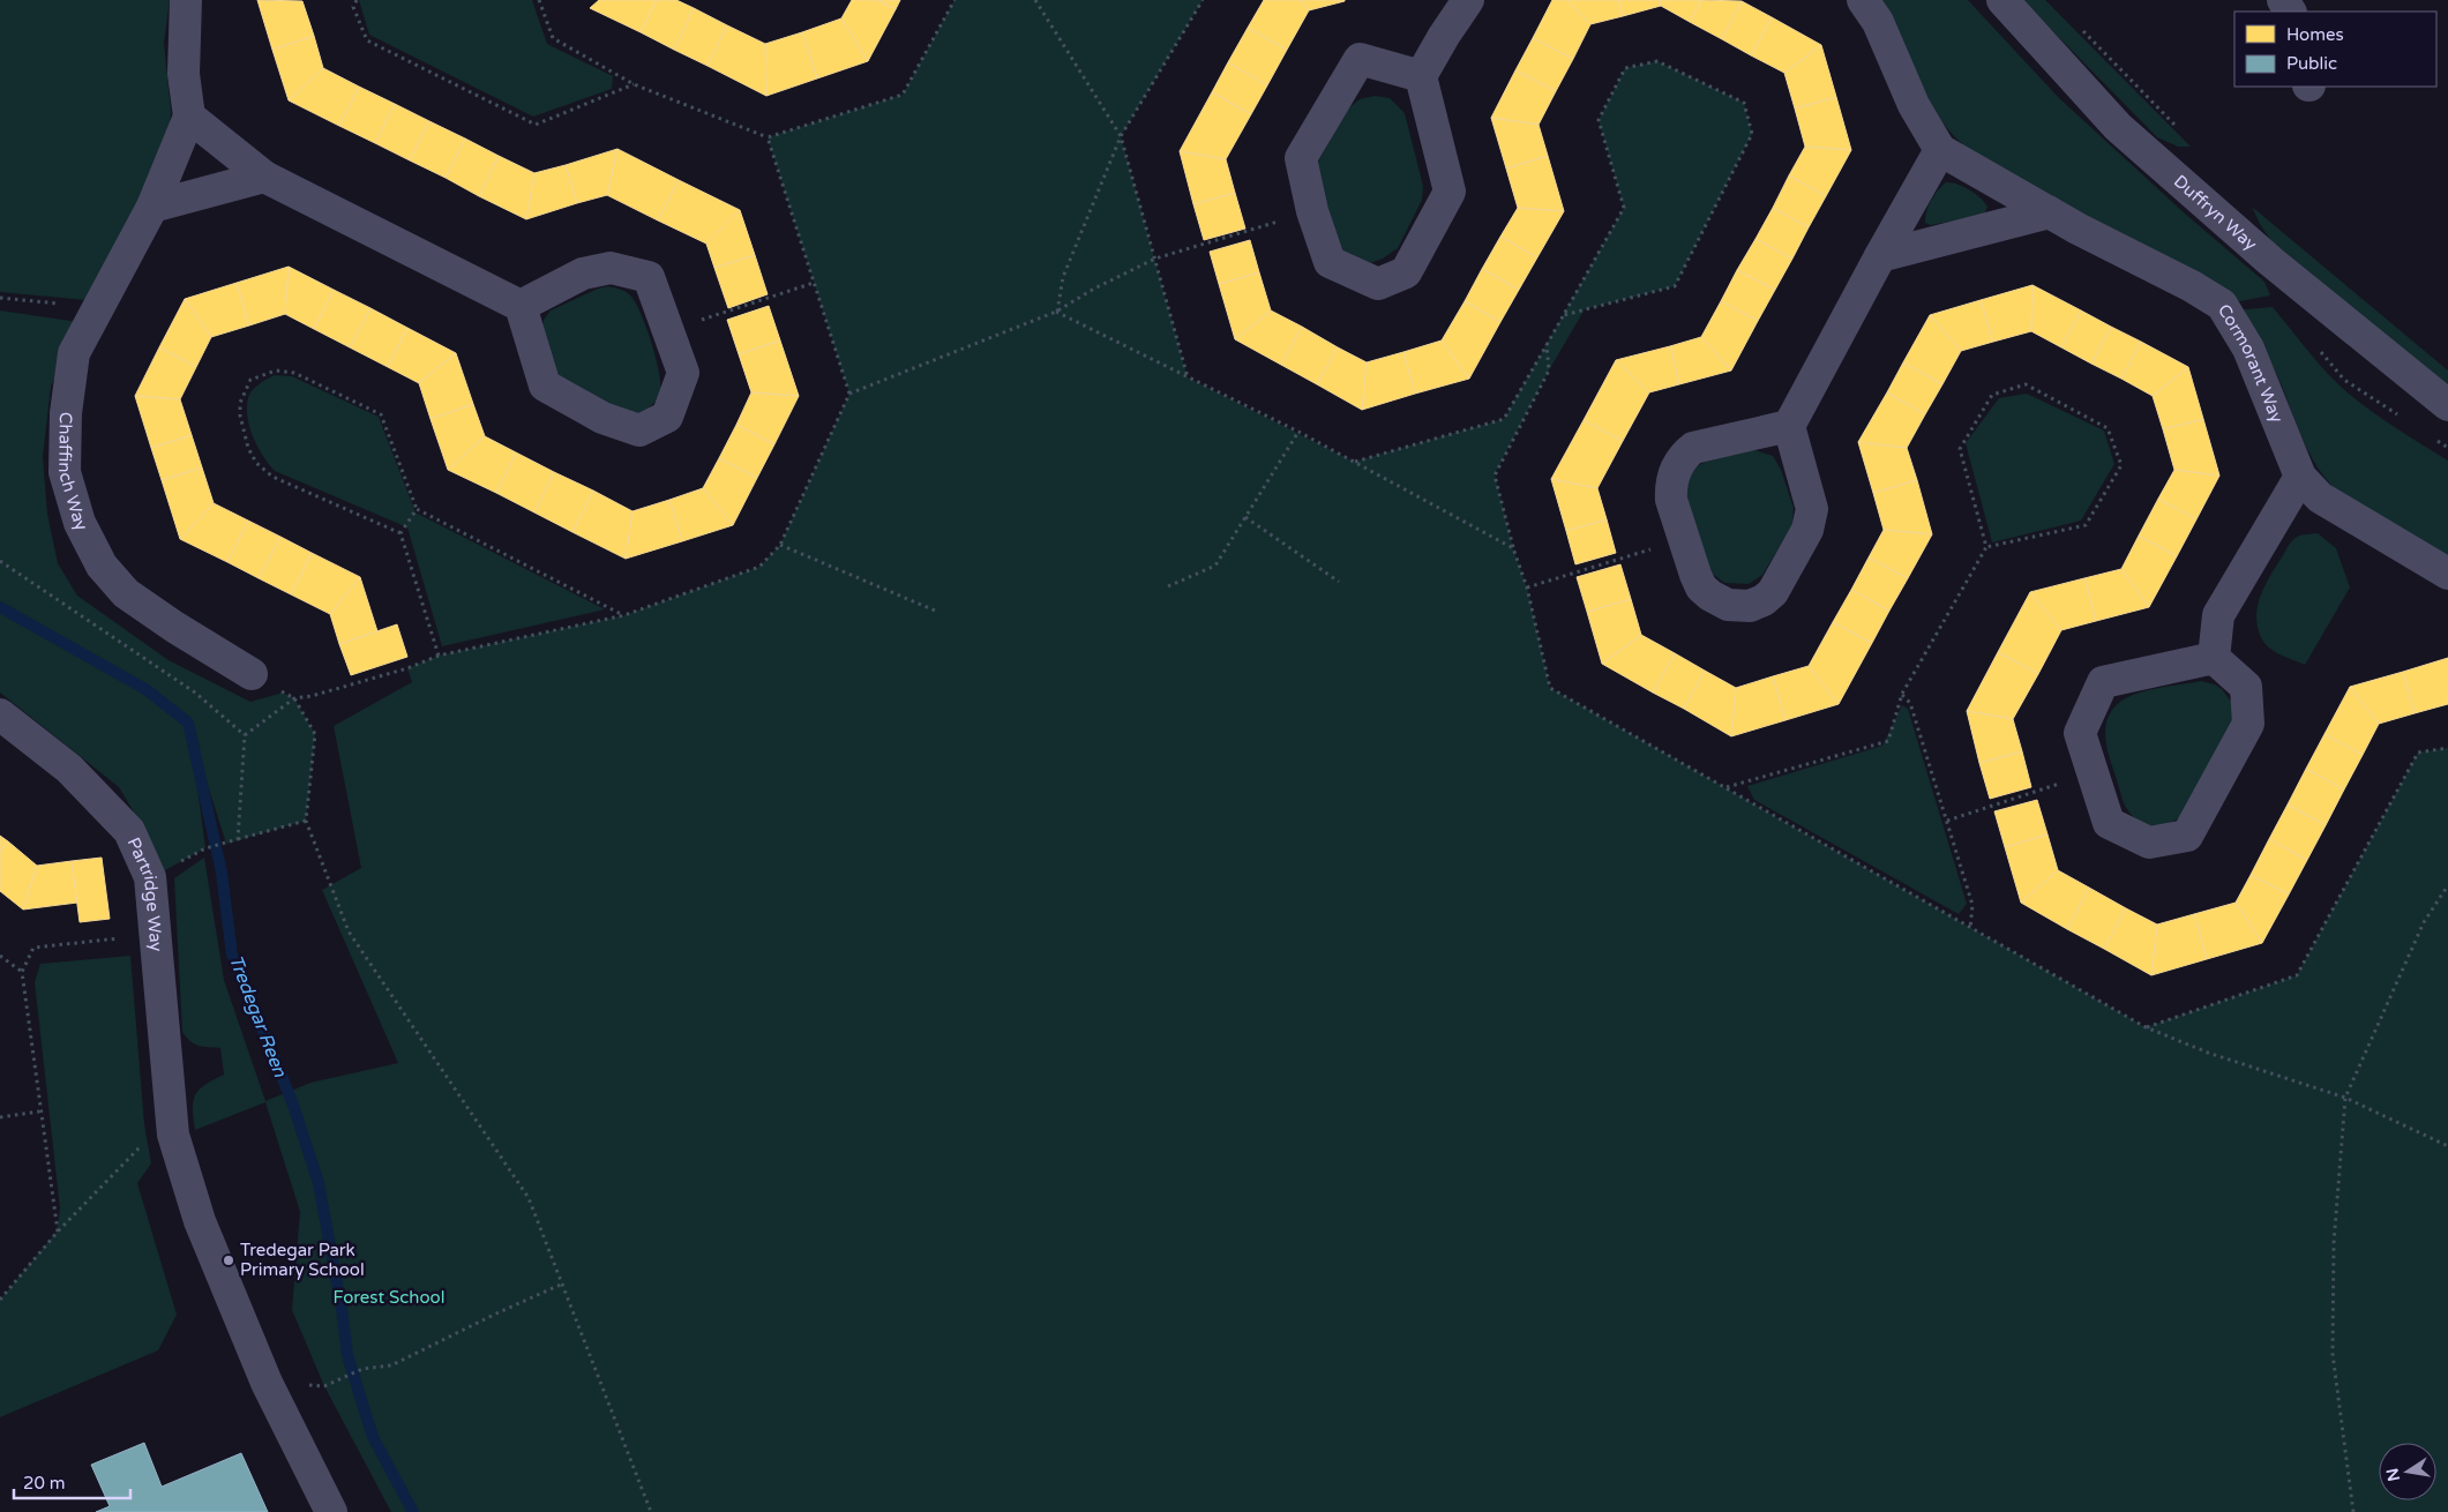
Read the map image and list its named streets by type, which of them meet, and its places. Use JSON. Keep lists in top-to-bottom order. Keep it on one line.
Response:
{"streets":{"street":["Duffryn Way","Cormorant Way","Chaffinch Way","Partridge Way"]},"water":["Tredegar Reen"],"parks":["Forest School"],"places":["Tredegar Park Primary School"],"legend":["Homes","Public"],"scale_bar":"20 m","north":"left"}
